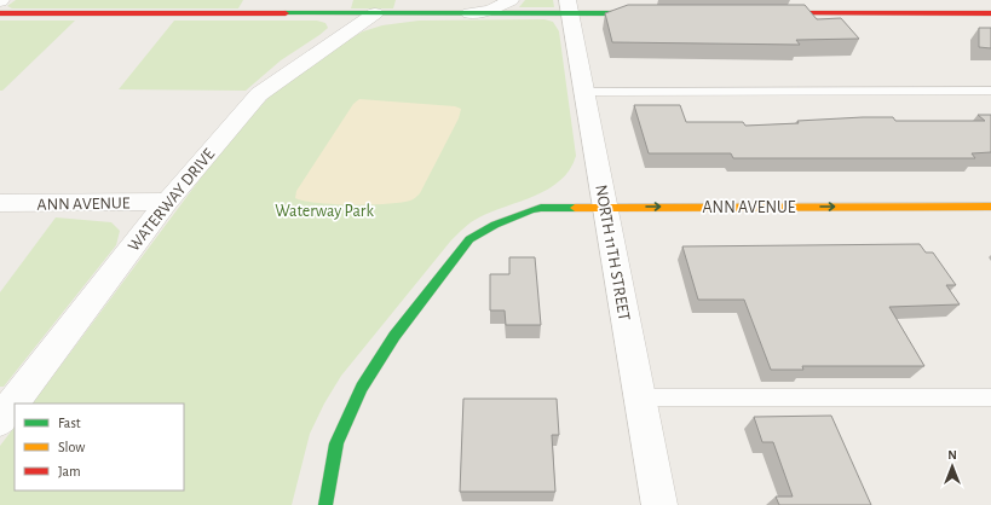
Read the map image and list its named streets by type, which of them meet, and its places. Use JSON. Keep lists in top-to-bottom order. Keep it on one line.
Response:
{"streets":{"street":["WATERWAY DRIVE","ANN AVENUE","NORTH 11TH STREET"]},"crossings":[["WATERWAY DRIVE","ANN AVENUE"],["ANN AVENUE","NORTH 11TH STREET"]],"one_way":["ANN AVENUE"],"parks":["Waterway Park"],"legend":["Fast","Slow","Jam"],"north":"top"}
